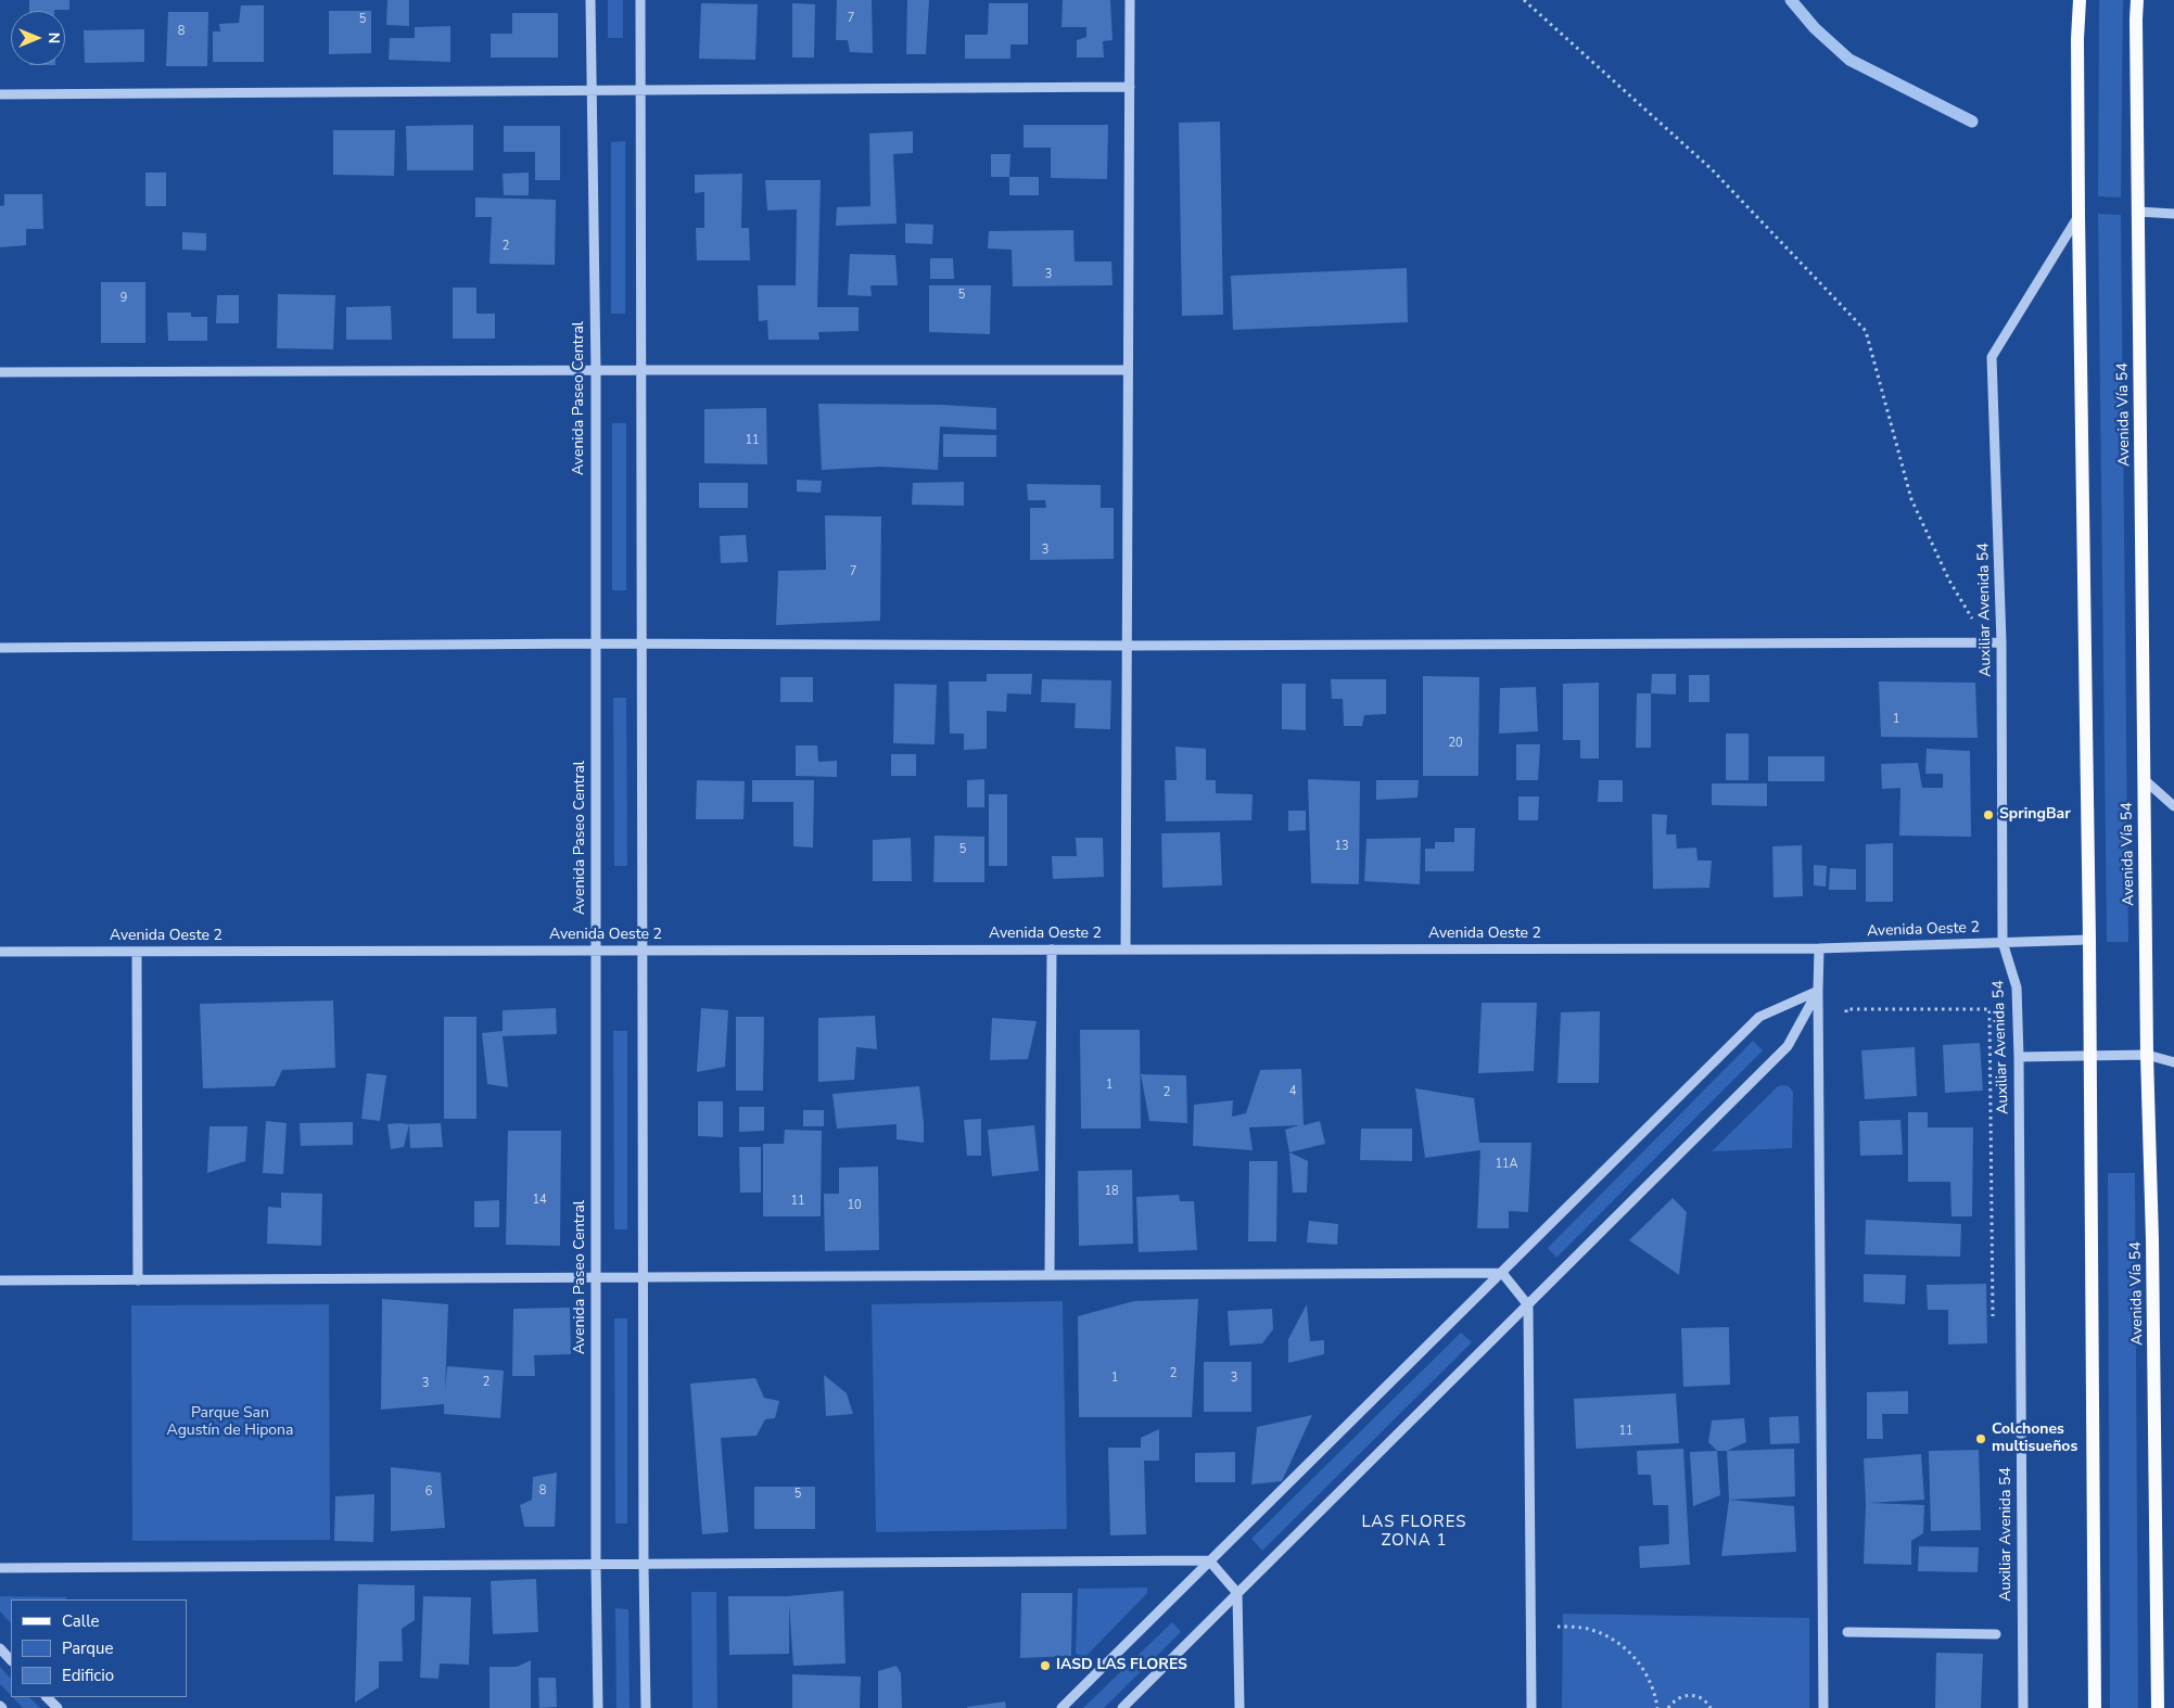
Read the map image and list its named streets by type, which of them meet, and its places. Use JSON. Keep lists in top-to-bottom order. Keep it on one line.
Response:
{"streets":{"main road":["Avenida Vía 54"],"street":["Avenida Paseo Central","Auxiliar Avenida 54","Avenida Oeste 2"]},"crossings":[["Avenida Paseo Central","Avenida Oeste 2"],["Auxiliar Avenida 54","Avenida Oeste 2"]],"districts":["LAS FLORES ZONA 1"],"parks":["Parque San Agustín de Hipona"],"places":["SpringBar","Colchones multisueños","IASD LAS FLORES"],"house_numbers":["7","5","8","2","3","5","9","11","3","7","1","20","13","5","1","4","2","11A","18","14","11","10","2","1","3","2","3","11","8","6","5"],"legend":["Calle","Parque","Edificio"],"north":"right"}
